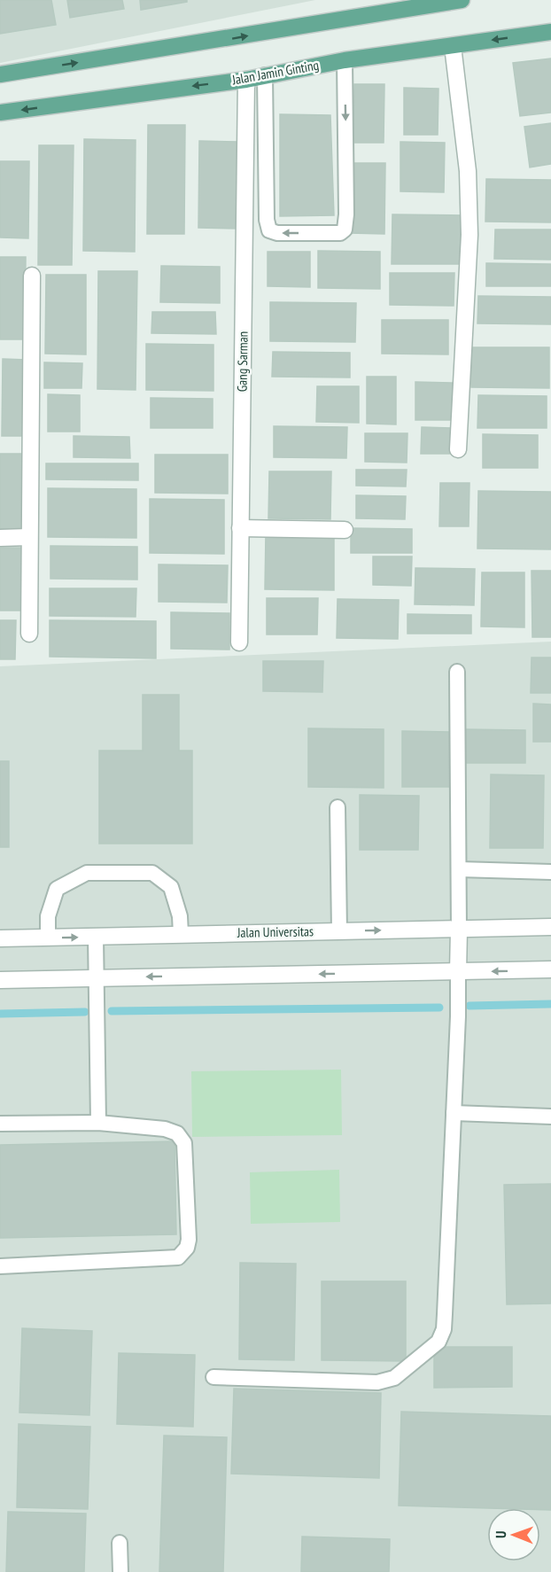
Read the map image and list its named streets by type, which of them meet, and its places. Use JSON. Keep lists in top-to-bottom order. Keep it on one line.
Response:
{"streets":{"main road":["Jalan Jamin Ginting"],"street":["Gang Sarman","Jalan Universitas"]},"crossings":[["Jalan Jamin Ginting","Gang Sarman"]],"north":"left"}
